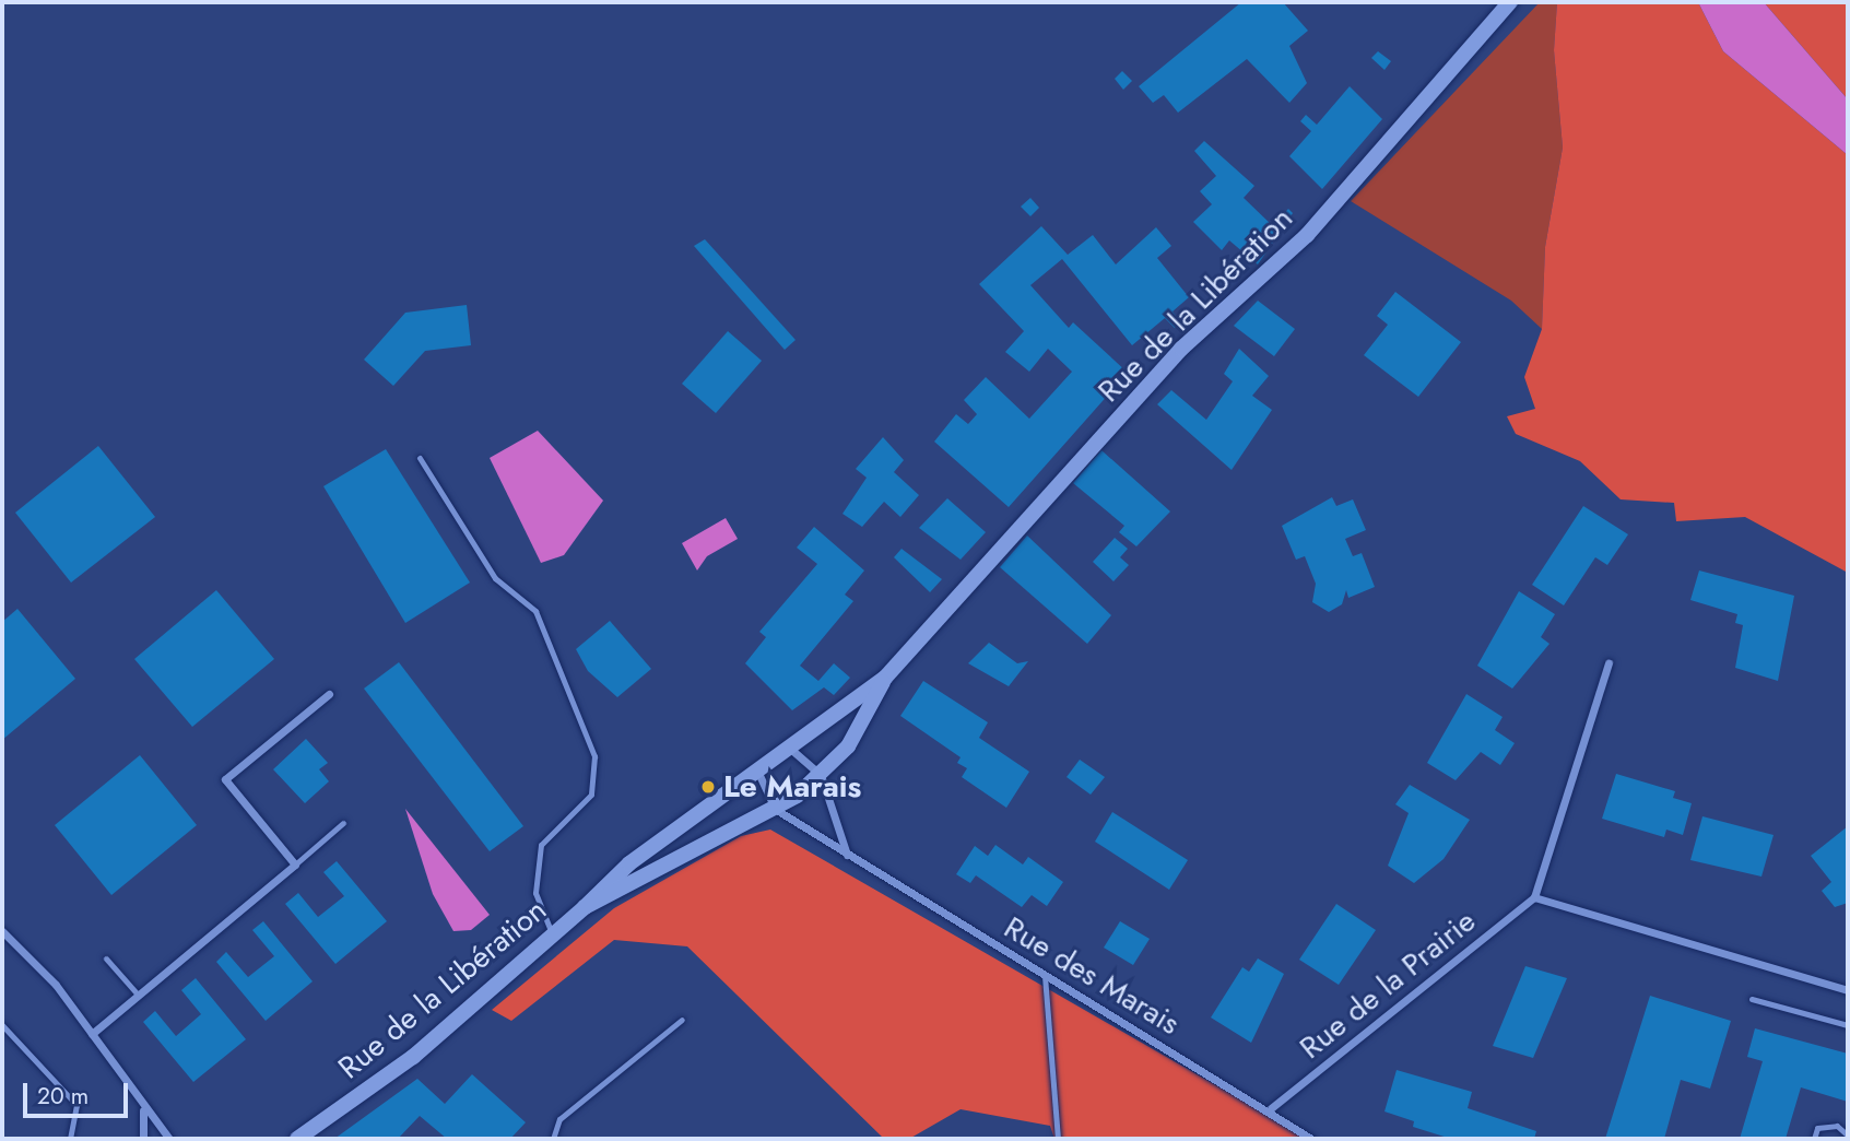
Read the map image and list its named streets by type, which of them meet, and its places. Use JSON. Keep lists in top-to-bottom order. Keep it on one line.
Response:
{"streets":{"street":["Rue de la Libération","Rue des Marais","Rue de la Prairie"]},"crossings":[["Rue de la Libération","Rue des Marais"],["Rue des Marais","Rue de la Prairie"]],"places":["Le Marais"],"scale_bar":"20 m"}
